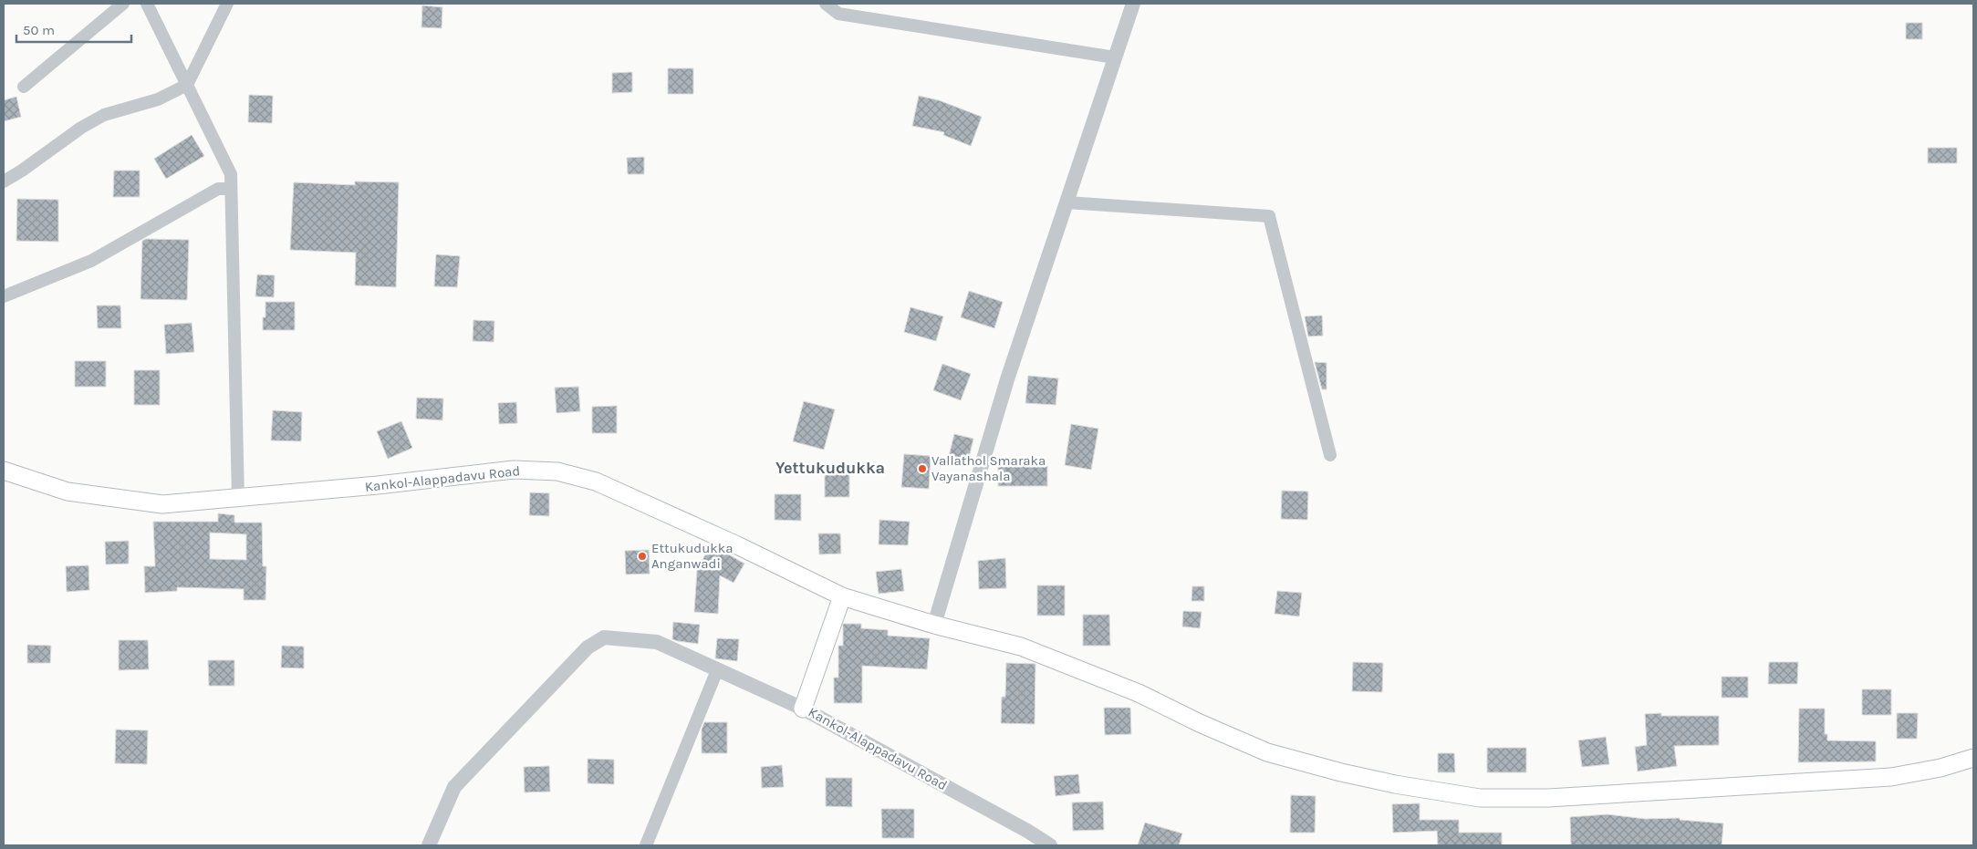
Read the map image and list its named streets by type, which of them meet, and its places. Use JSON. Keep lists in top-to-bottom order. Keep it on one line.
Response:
{"streets":{"main road":["Kankol-Alappadavu Road"]},"districts":["Yettukudukka"],"places":["Vallathol Smaraka Vayanashala","Ettukudukka Anganwadi"],"scale_bar":"50 m"}
